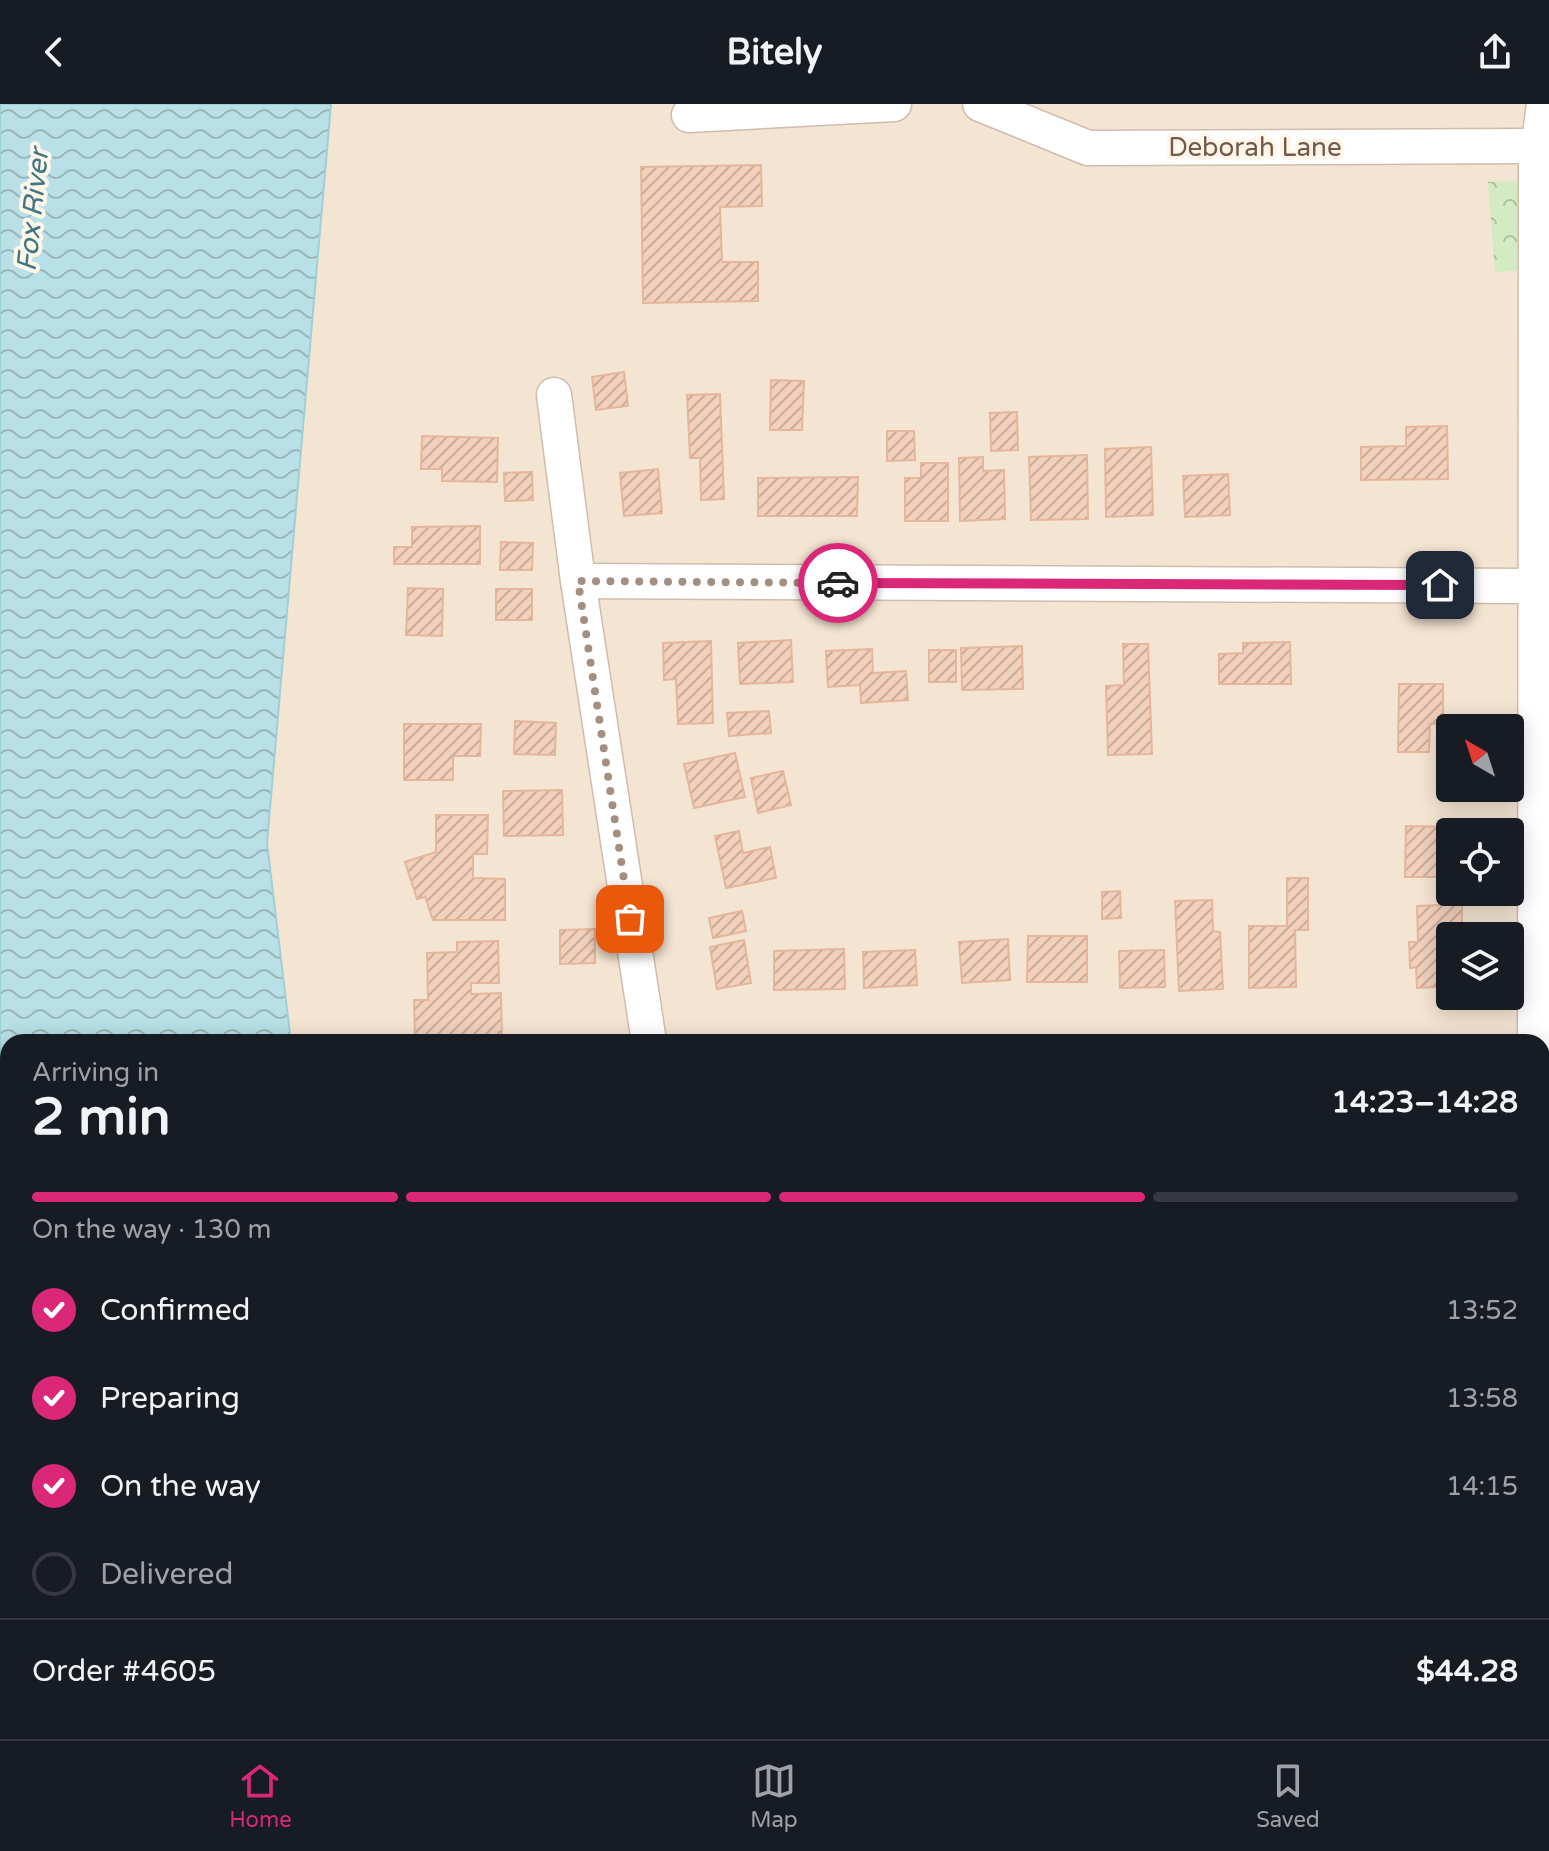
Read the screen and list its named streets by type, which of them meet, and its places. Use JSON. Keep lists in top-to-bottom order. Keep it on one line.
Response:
{"streets":{"street":["Deborah Lane"]},"water":["Fox River"],"north":"top left","page":{"header":"Bitely","heading":["2 min","Arriving in","14:23–14:28"],"panel":["Order #4605","$44.28"],"bar":"On the way · 130 m","list":[["Confirmed","13:52"],["Preparing","13:58"],["On the way","14:15"],"Delivered"],"tabs":["Home","Map","Saved"]}}
